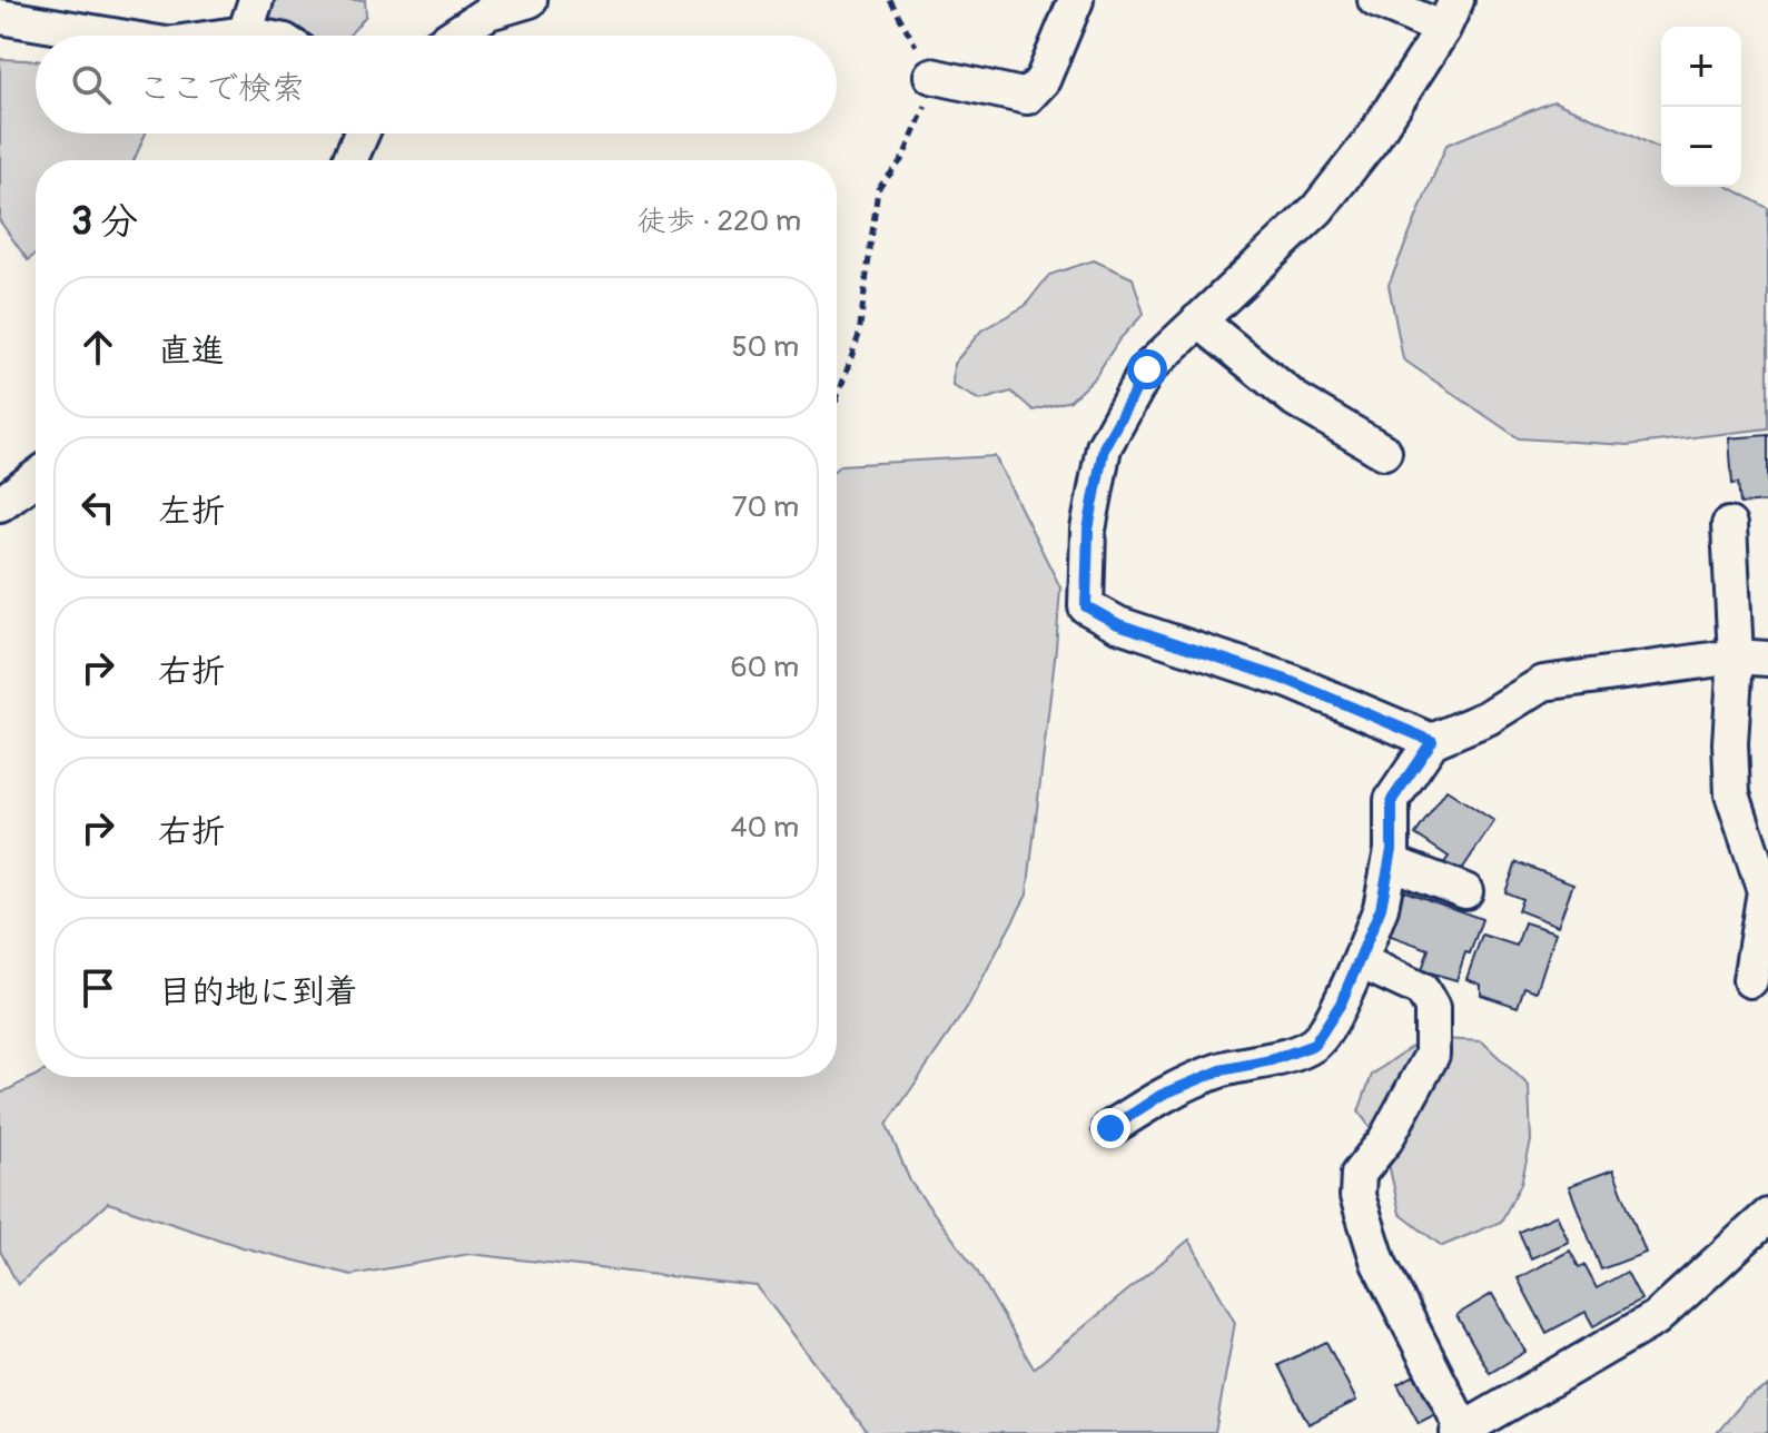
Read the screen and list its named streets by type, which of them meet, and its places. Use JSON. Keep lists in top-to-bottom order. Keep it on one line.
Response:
{"page":{"map_buttons":["+","−"],"search":"ここで検索","heading":["3 分","徒歩 · 220 m"],"list":[["直進","50 m"],["左折","70 m"],["右折","60 m"],["右折","40 m"],"目的地に到着"]}}
